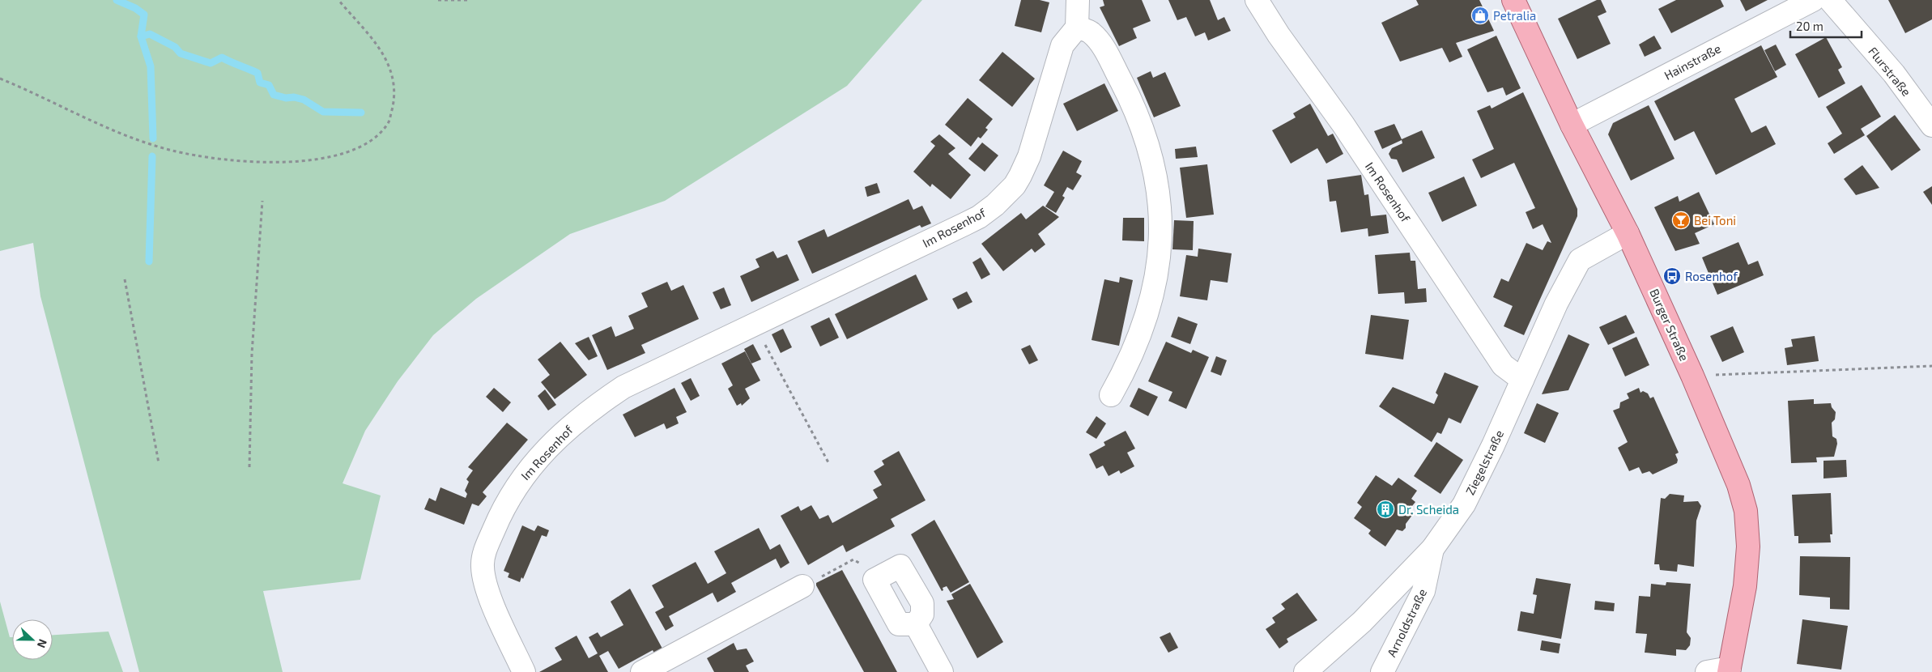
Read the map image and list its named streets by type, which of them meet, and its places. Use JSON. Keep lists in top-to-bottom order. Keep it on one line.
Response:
{"streets":{"main road":["Burger Straße"],"street":["Hainstraße","Flurstraße","Im Rosenhof","Ziegelstraße","Arnoldstraße"]},"crossings":[["Hainstraße","Burger Straße"],["Im Rosenhof","Ziegelstraße"],["Burger Straße","Ziegelstraße"],["Ziegelstraße","Arnoldstraße"]],"places":{"shop":["Petralia"],"bar":["Bei Toni"],"bus stop":["Rosenhof"],"building":["Dr. Scheida"]},"scale_bar":"20 m","north":"right"}
